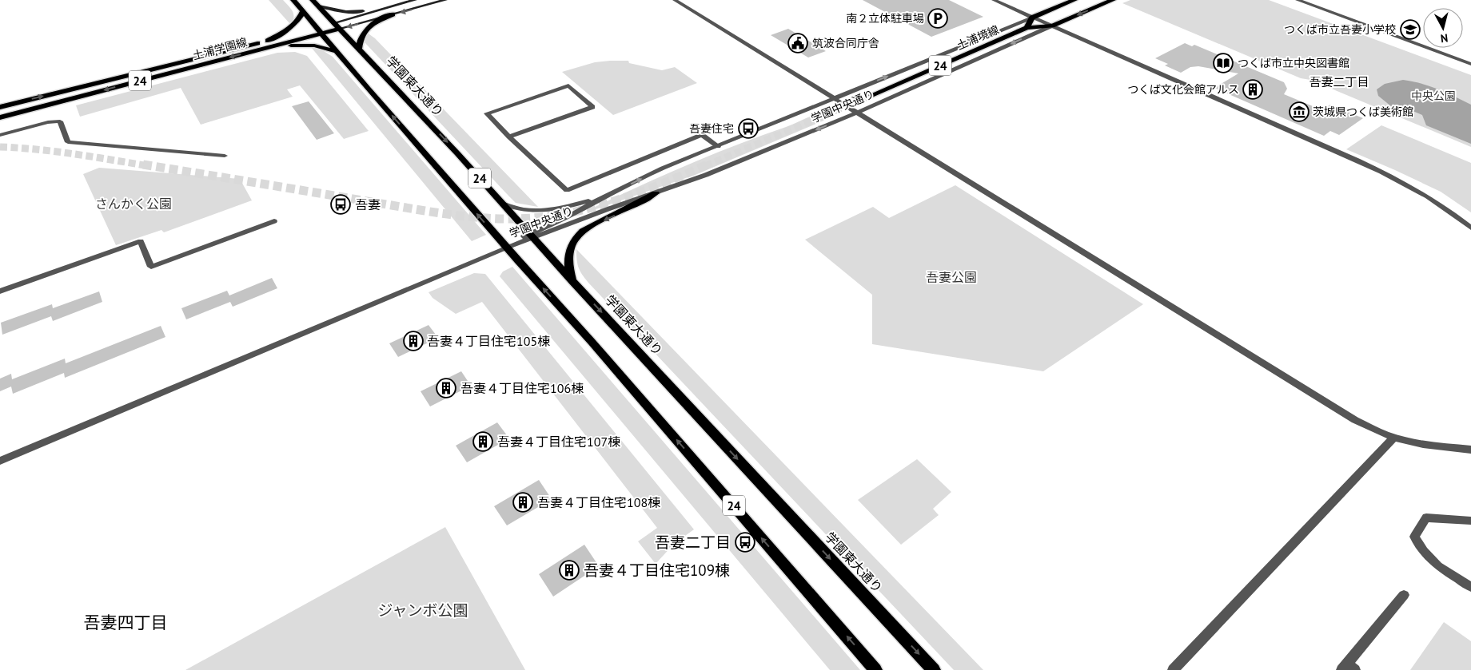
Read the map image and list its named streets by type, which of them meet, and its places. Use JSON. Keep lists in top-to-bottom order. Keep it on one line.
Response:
{"streets":{"main road":["土浦境線","土浦学園線","24","学園東大通り","学園中央通り"]},"crossings":[["土浦境線","学園中央通り"],["土浦学園線","24"],["土浦学園線","学園東大通り"],["24","学園中央通り"],["学園東大通り","学園中央通り"]],"districts":["吾妻二丁目","吾妻四丁目"],"parks":["中央公園","さんかく公園","吾妻公園","ジャンボ公園"],"places":{"parking":["南２立体駐車場"],"school or university":["つくば市立吾妻小学校"],"public building":["筑波合同庁舎"],"library":["つくば市立中央図書館"],"building":["つくば文化会館アルス","吾妻４丁目住宅105棟","吾妻４丁目住宅106棟","吾妻４丁目住宅107棟","吾妻４丁目住宅108棟","吾妻４丁目住宅109棟"],"museum":["茨城県つくば美術館"],"bus stop":["吾妻住宅","吾妻","吾妻二丁目"]},"north":"bottom"}
